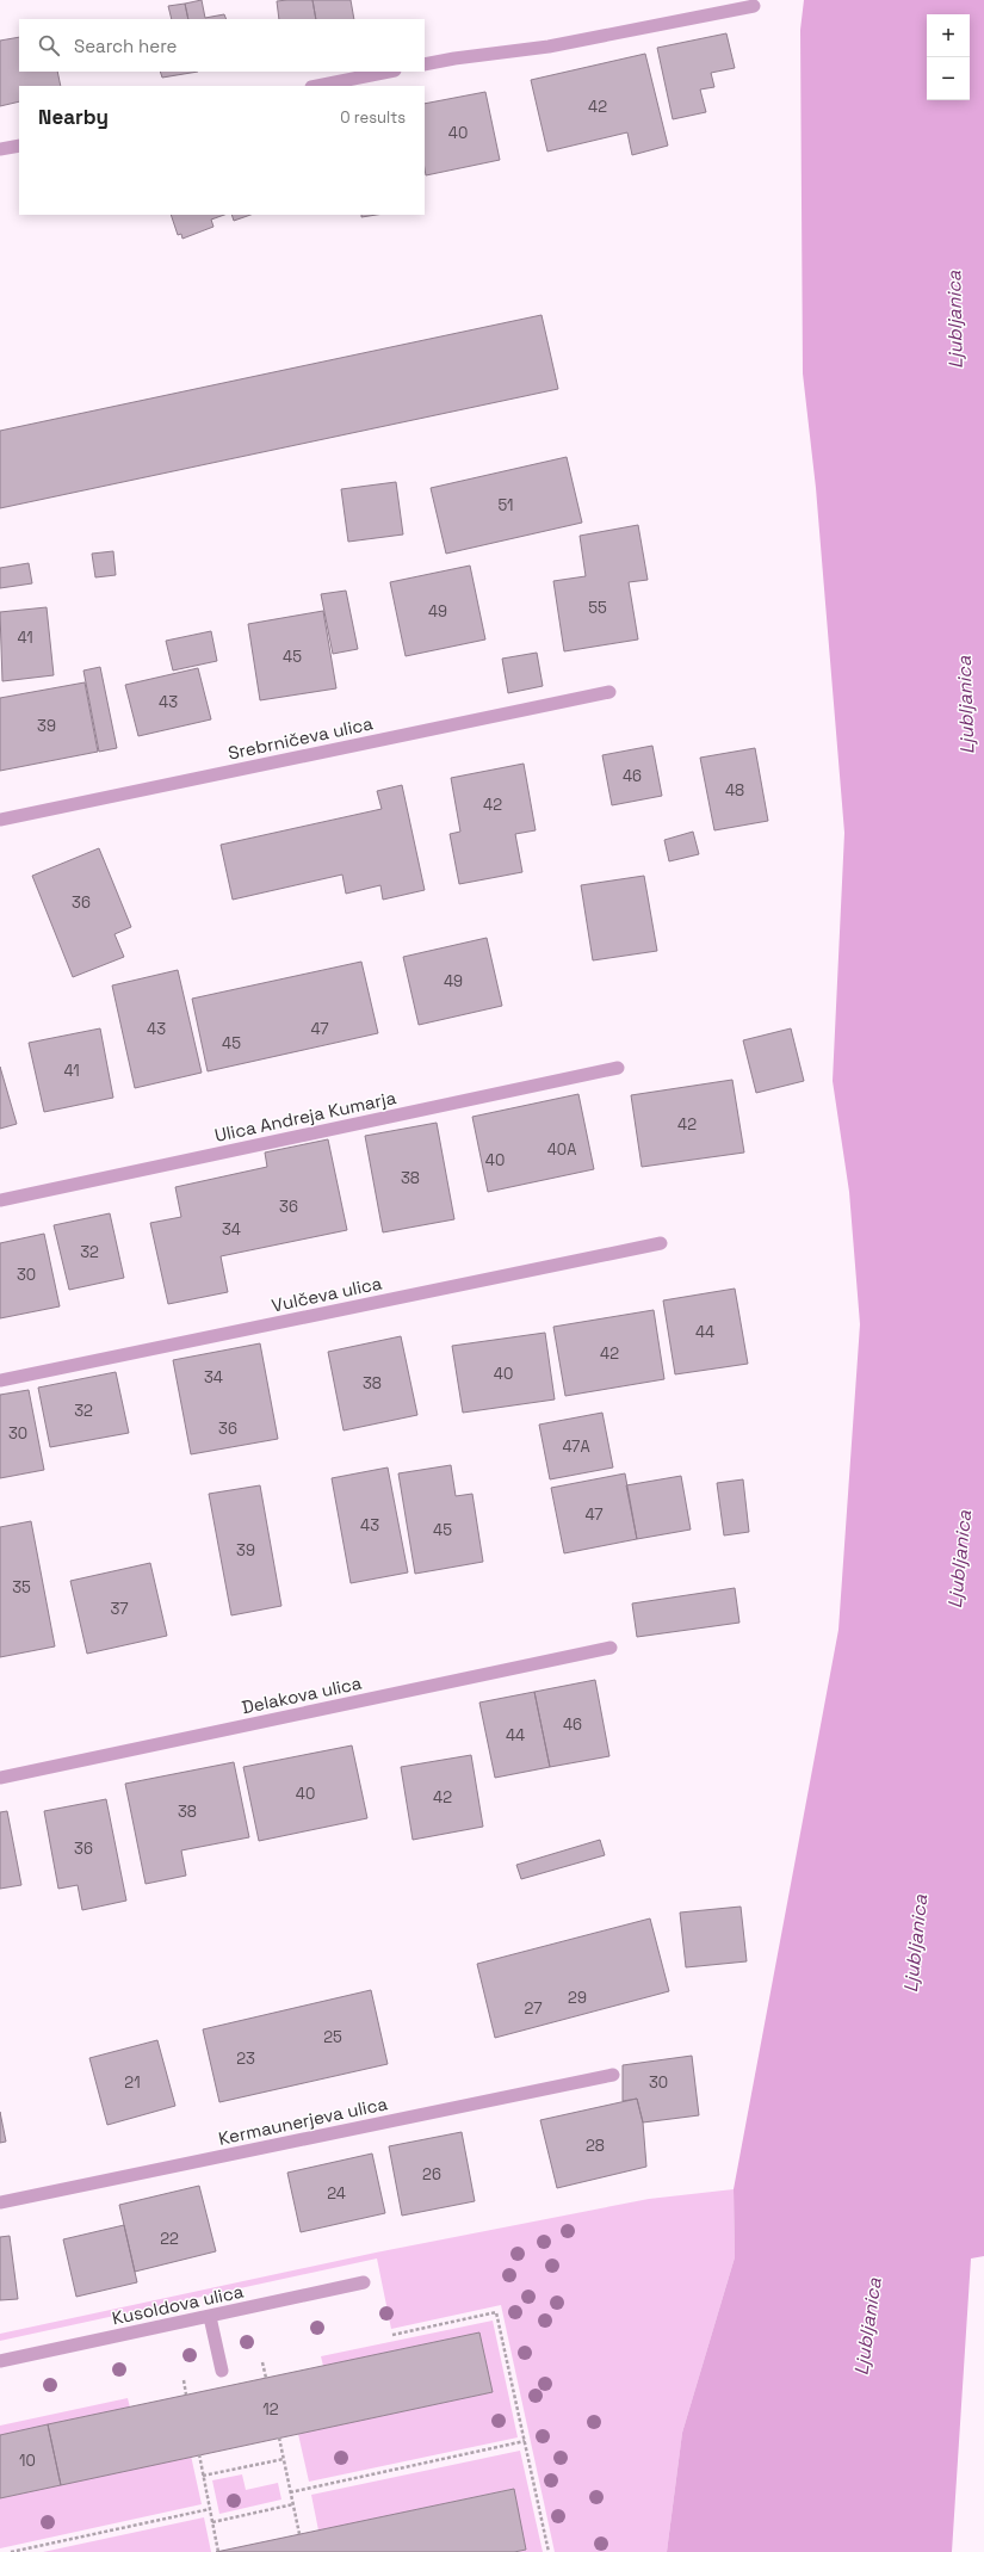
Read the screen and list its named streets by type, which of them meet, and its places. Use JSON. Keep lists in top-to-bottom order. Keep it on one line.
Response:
{"streets":{"street":["Srebrničeva ulica","Ulica Andreja Kumarja","Vulčeva ulica","Delakova ulica","Kermaunerjeva ulica","Kusoldova ulica"]},"water":["Ljubljanica"],"house_numbers":["42","40","51","55","49","41","45","43","39","46","48","42","36","49","43","47","45","41","42","40A","40","38","36","34","32","30","44","42","40","34","38","32","36","30","47A","47","43","45","39","35","37","46","44","40","42","38","36","29","27","25","23","21","30","28","26","24","22","12","10"],"page":{"map_buttons":["+","−"],"search":"Search here","heading":["Nearby","0 results"]}}
